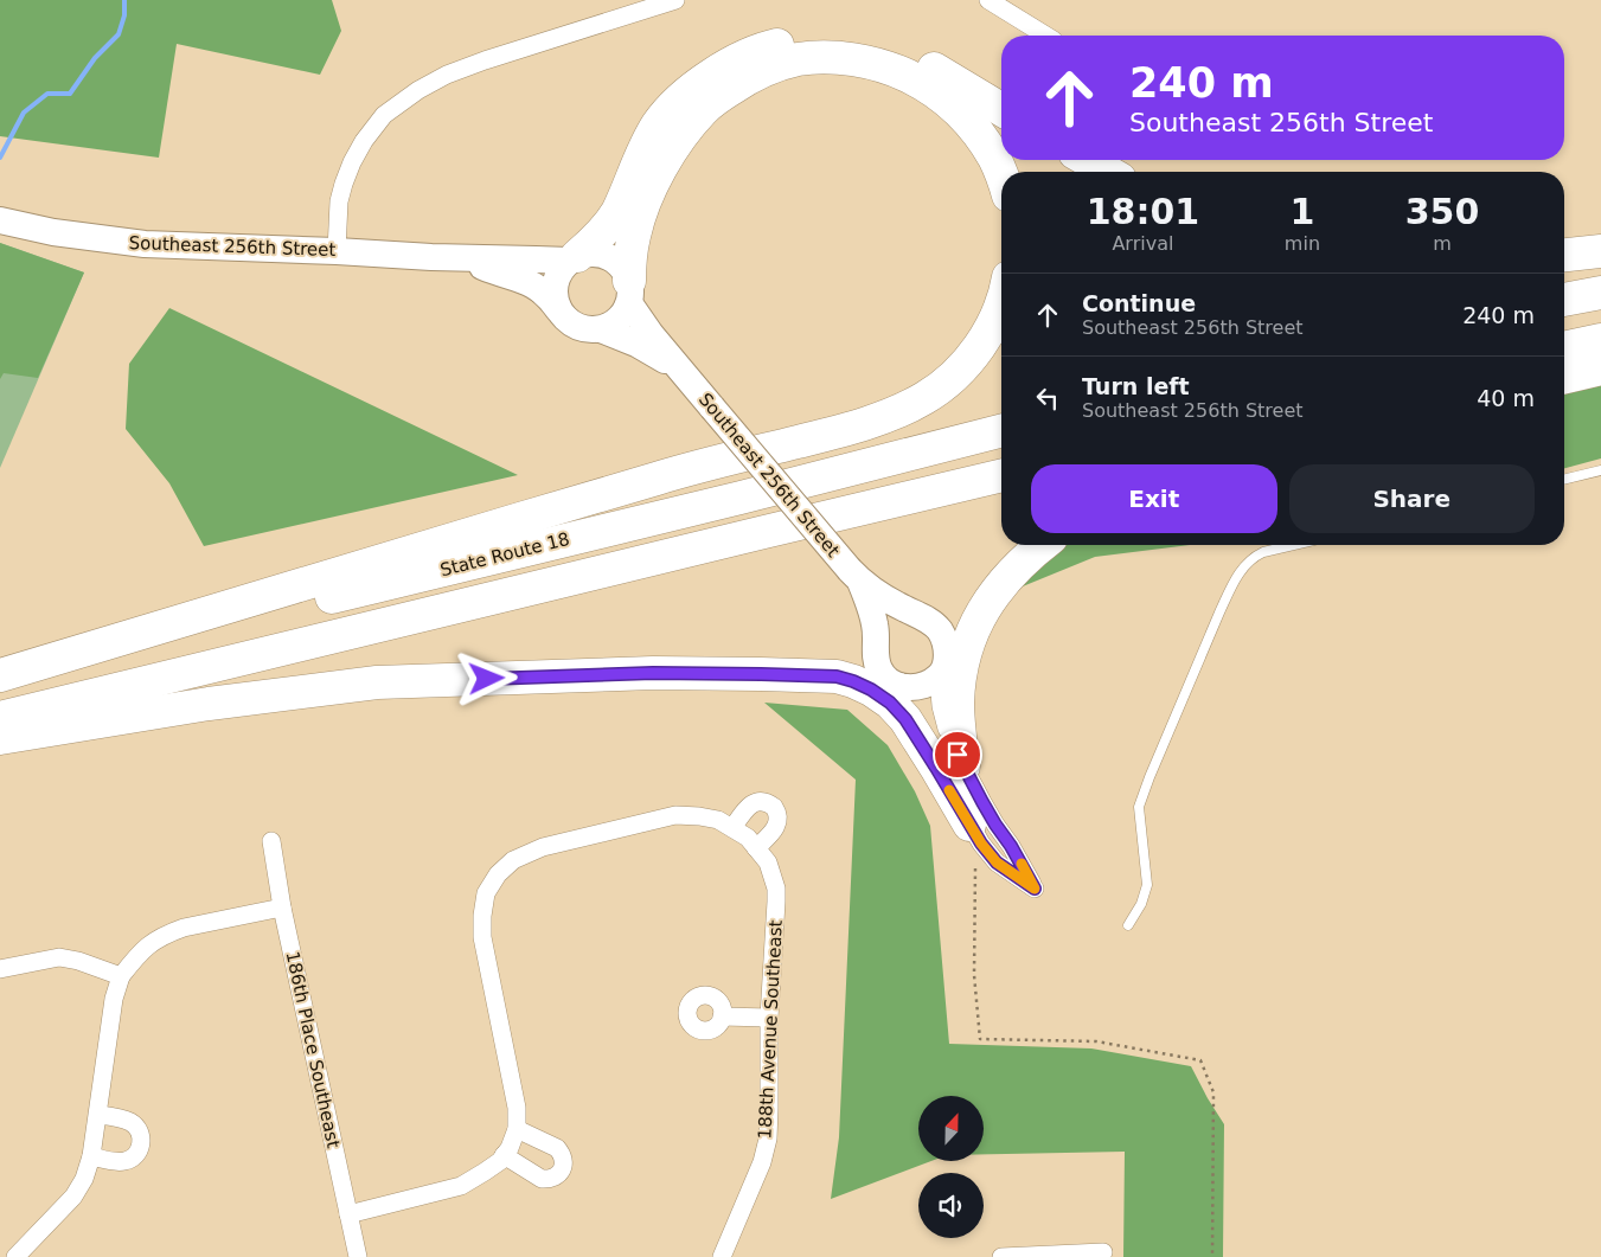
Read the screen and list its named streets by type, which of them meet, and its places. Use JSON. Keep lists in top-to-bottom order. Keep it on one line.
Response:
{"streets":{"highway":["State Route 18"],"main road":["Southeast 256th Street"],"street":["188th Avenue Southeast","186th Place Southeast"]},"north":"top","page":{"turn":["240 m","Southeast 256th Street"],"eta":["18:01","Arrival","1","min","350","m"],"list":[{"name":"Continue","note":"Southeast 256th Street","value":"240 m"},{"name":"Turn left","note":"Southeast 256th Street","value":"40 m"}],"buttons":["Exit","Share"]}}
